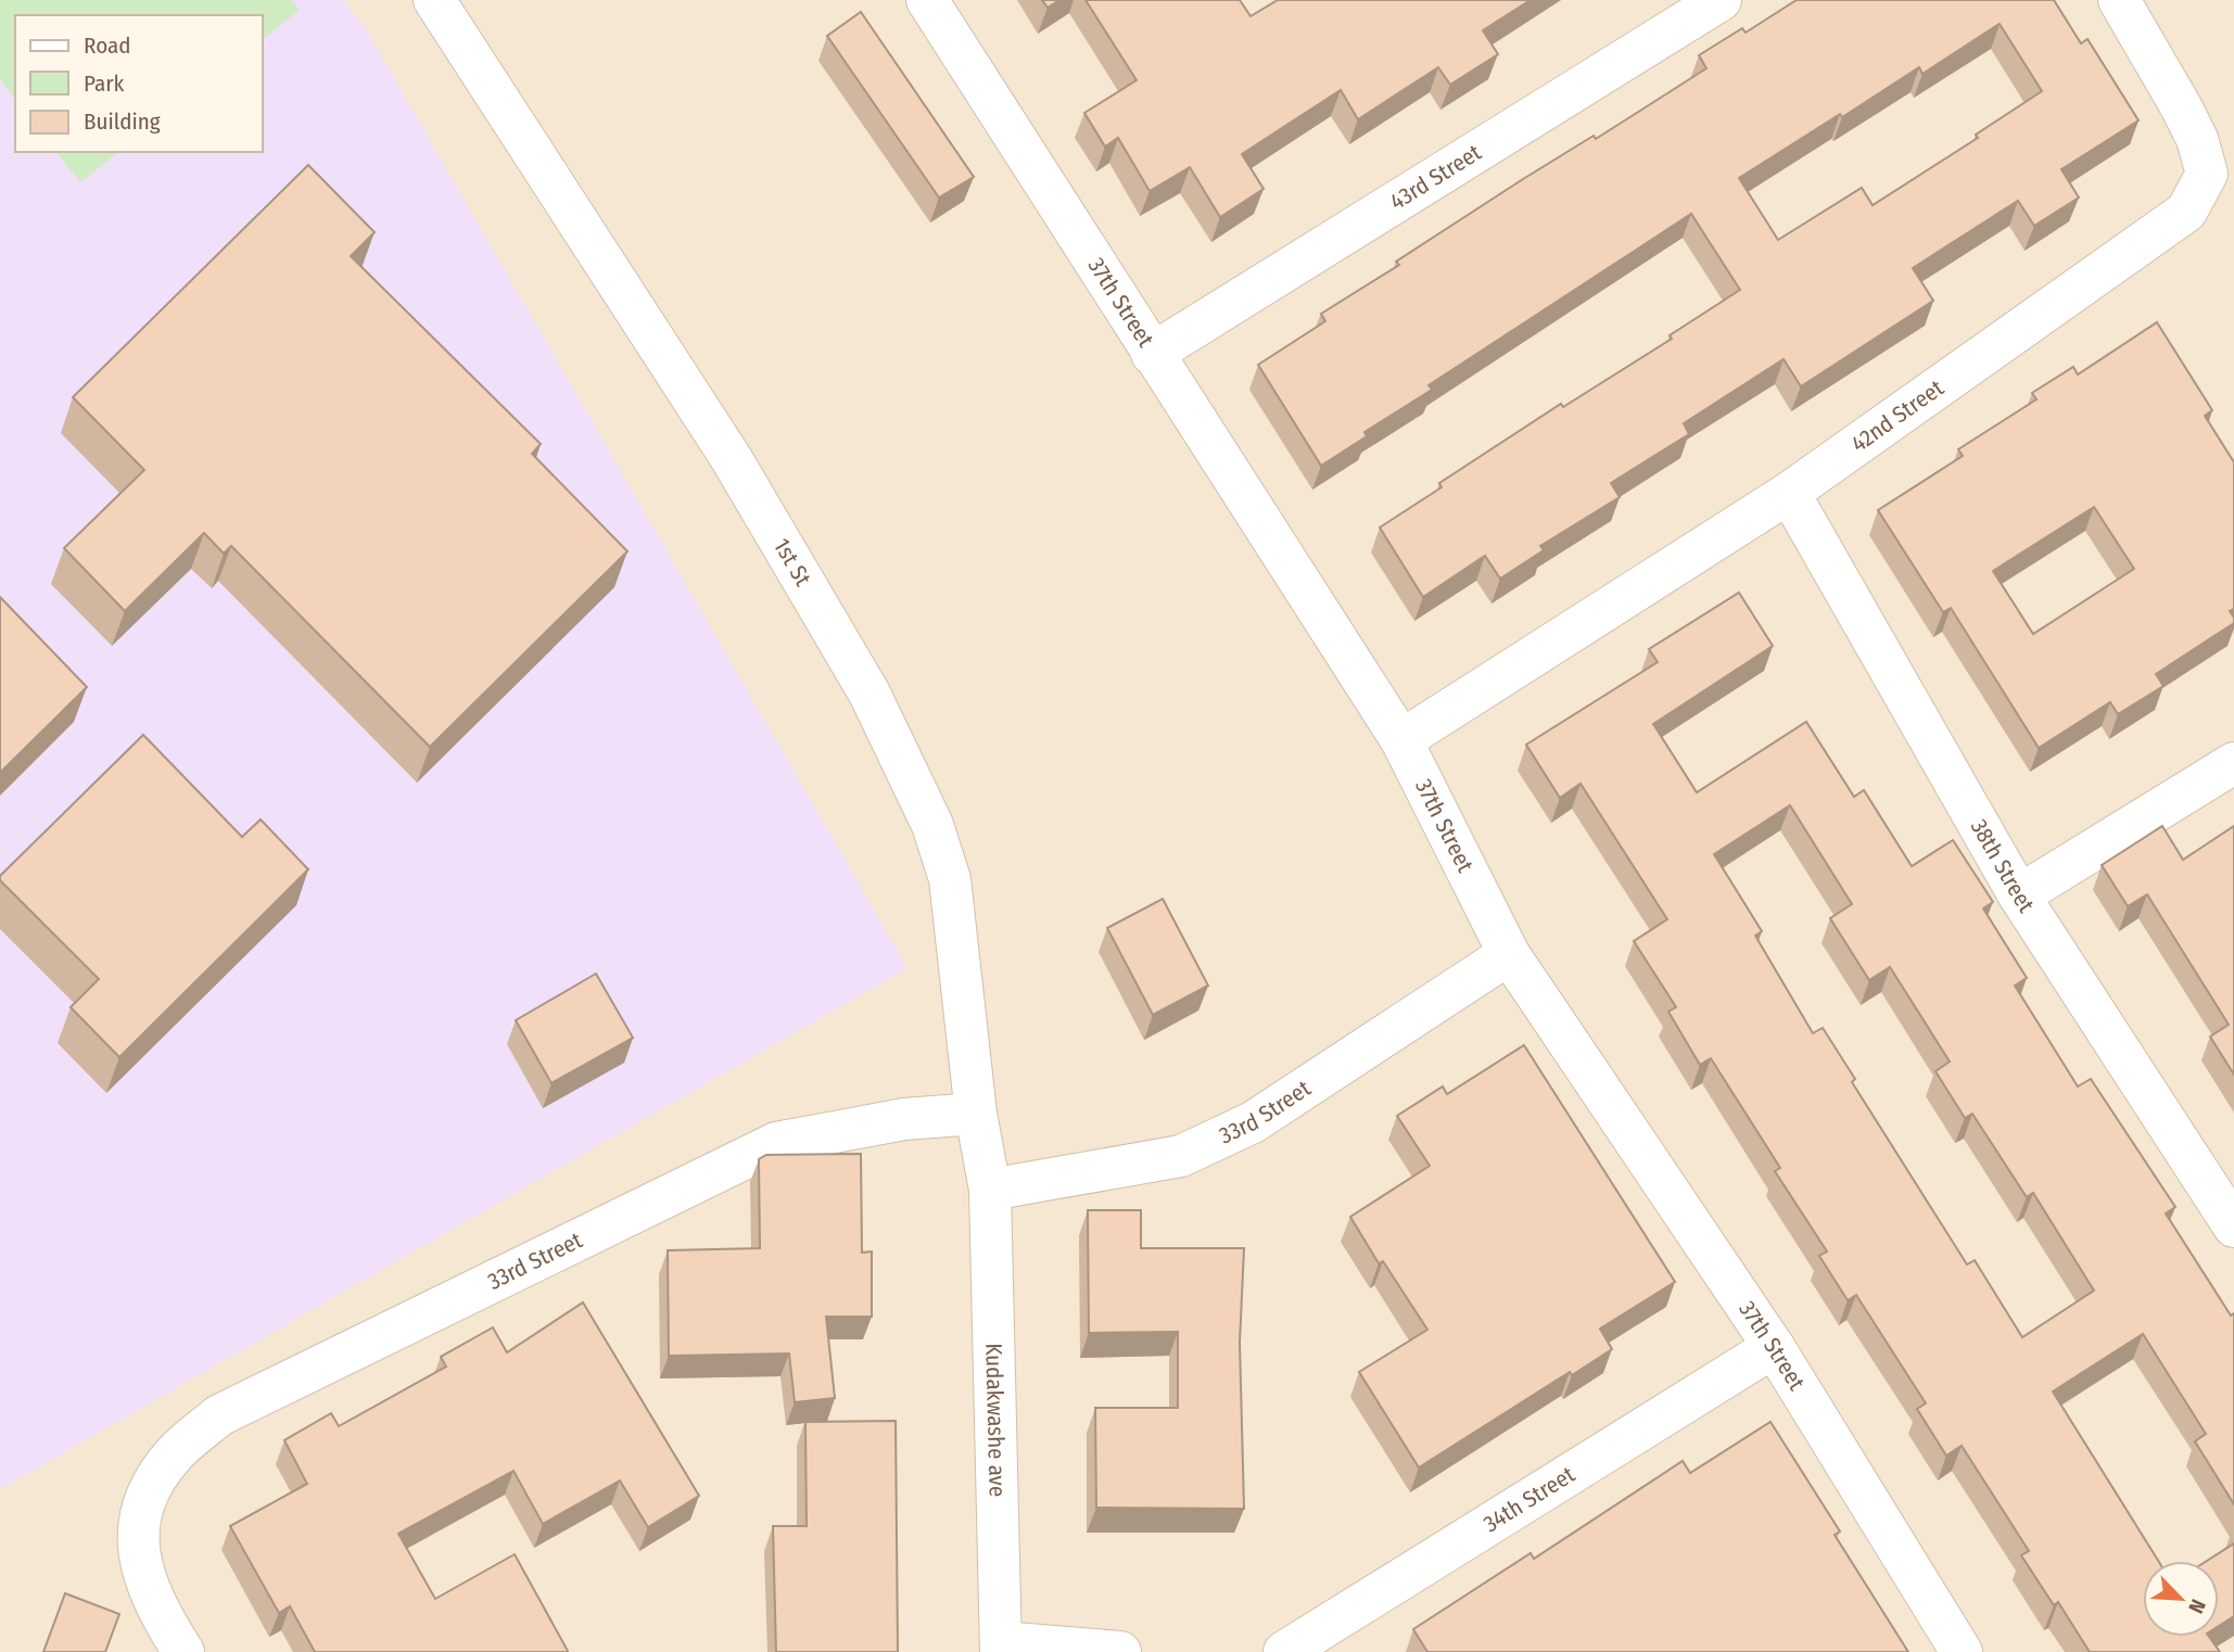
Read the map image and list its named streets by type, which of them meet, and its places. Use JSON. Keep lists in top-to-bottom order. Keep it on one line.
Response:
{"streets":{"street":["43rd Street","37th Street","42nd Street","1st St","38th Street","33rd Street","Kudakwashe ave","34th Street"]},"crossings":[["43rd Street","37th Street"],["37th Street","42nd Street"],["37th Street","33rd Street"],["37th Street","34th Street"],["42nd Street","38th Street"],["1st St","33rd Street"],["1st St","Kudakwashe ave"],["33rd Street","Kudakwashe ave"]],"legend":["Road","Park","Building"],"north":"bottom right"}
